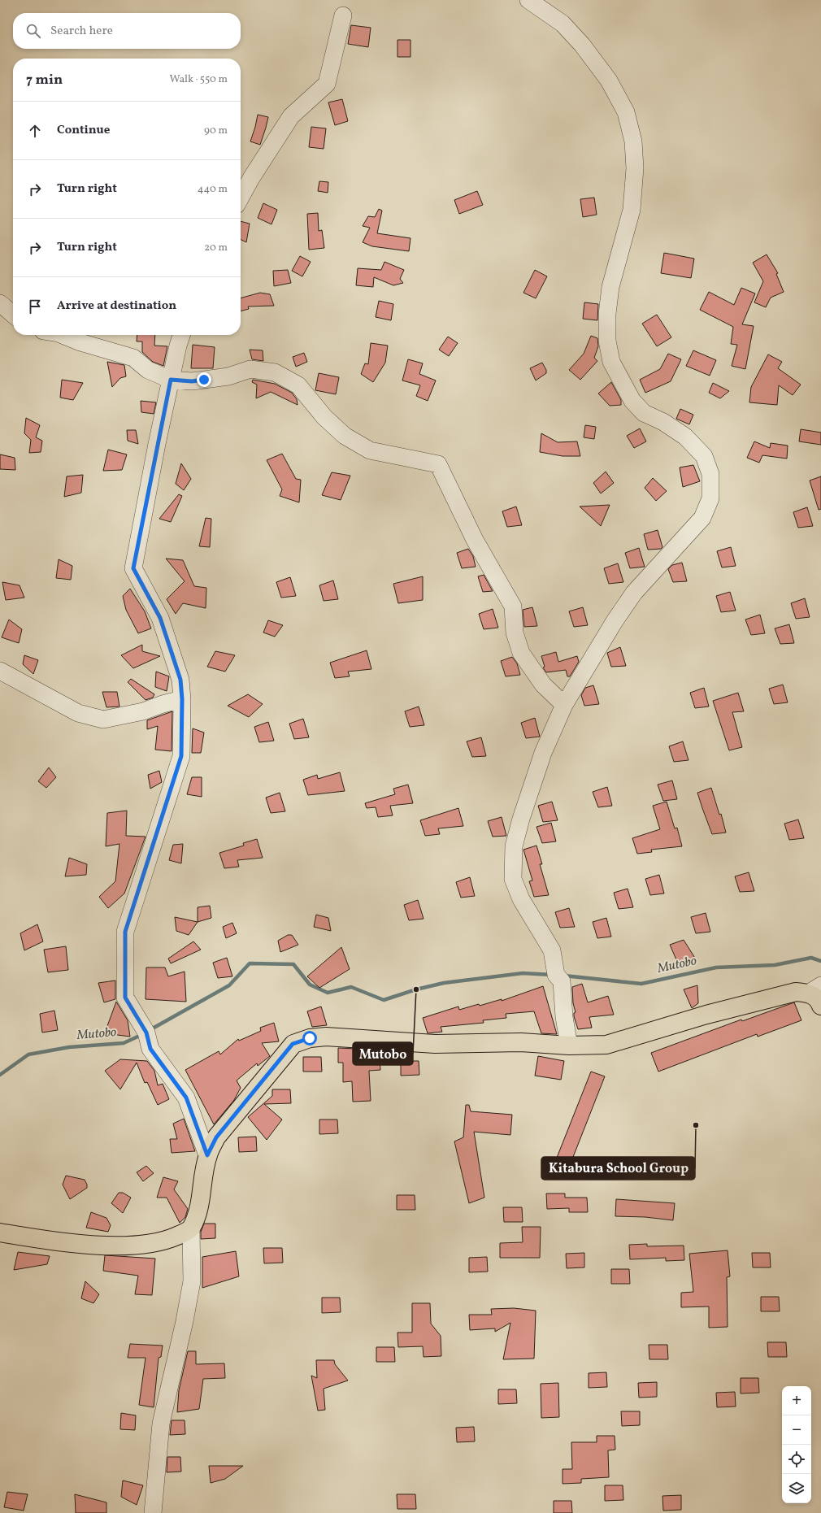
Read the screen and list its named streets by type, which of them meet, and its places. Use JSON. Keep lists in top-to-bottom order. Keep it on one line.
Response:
{"water":["Mutobo"],"places":["Mutobo","Kitabura School Group"],"page":{"search":"Search here","heading":["7 min","Walk · 550 m"],"list":[["Continue","90 m"],["Turn right","440 m"],["Turn right","20 m"],"Arrive at destination"],"map_buttons":["+","−"]}}
